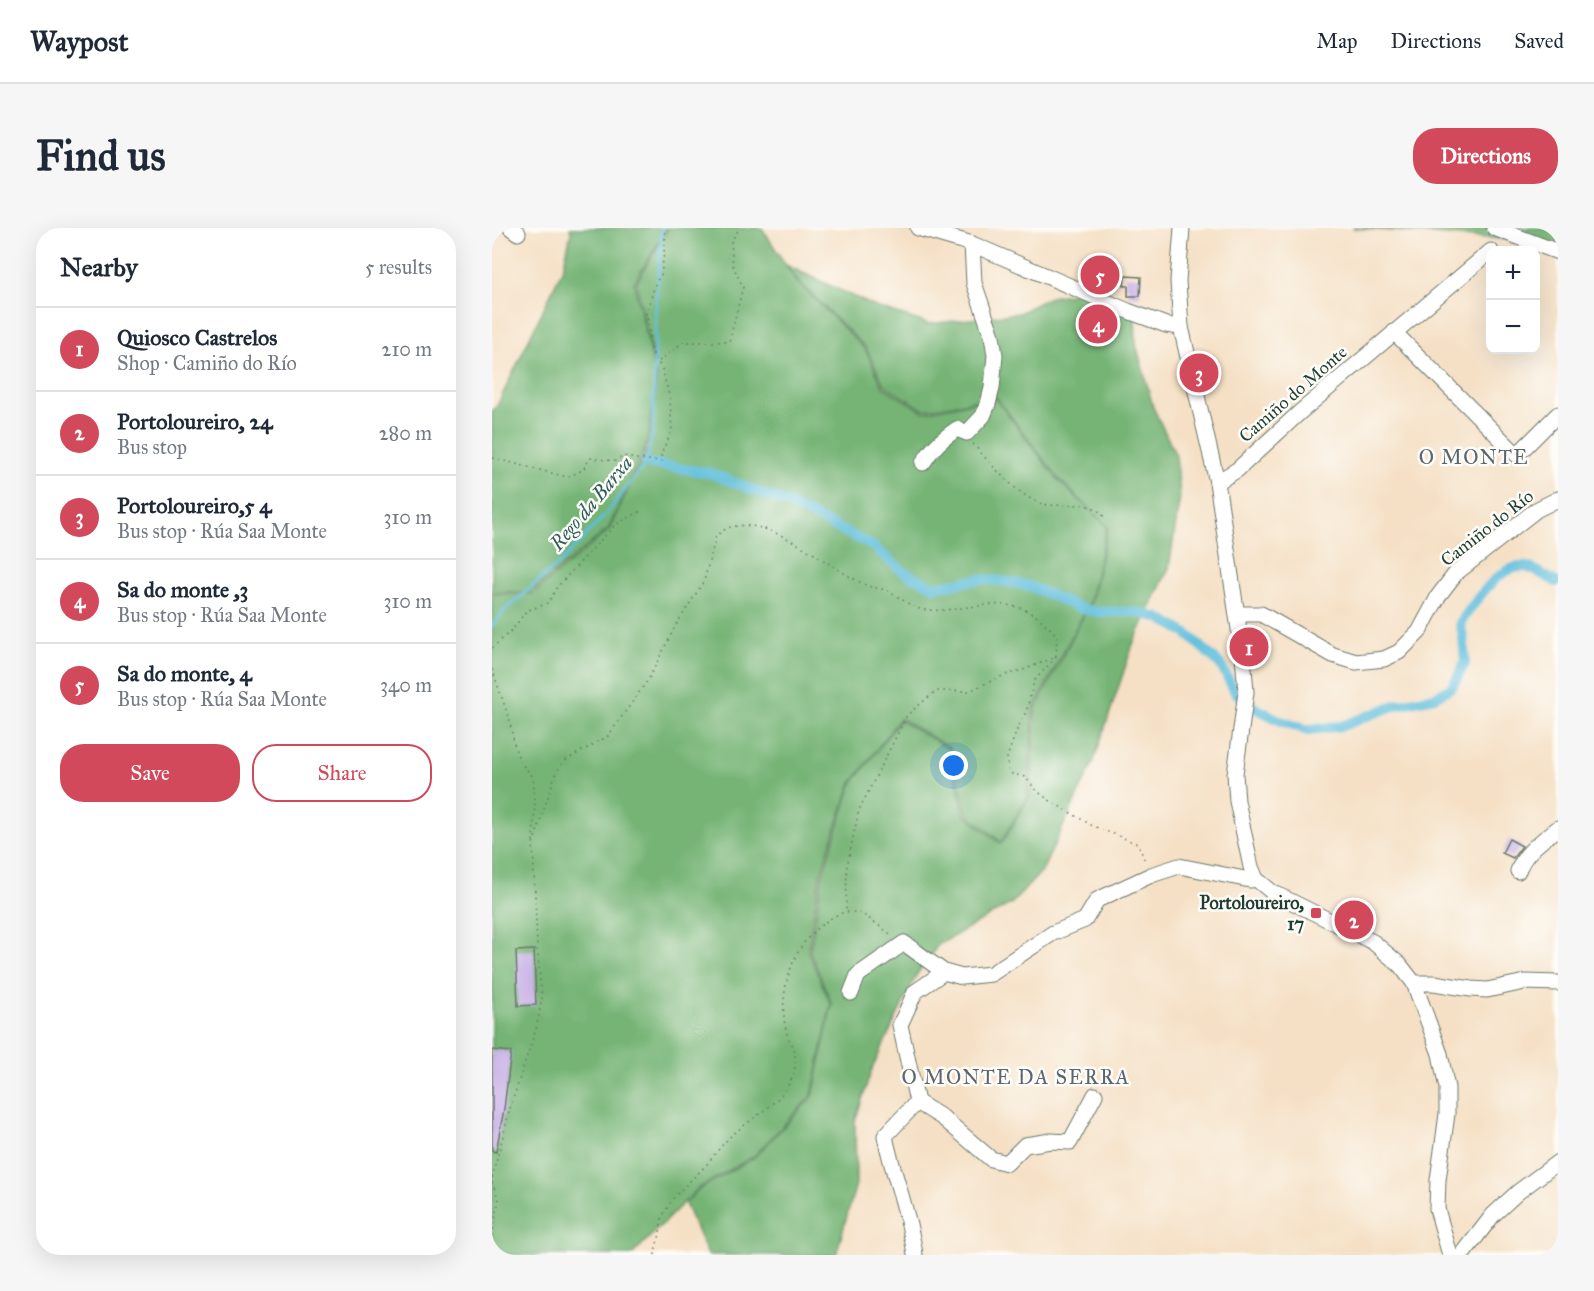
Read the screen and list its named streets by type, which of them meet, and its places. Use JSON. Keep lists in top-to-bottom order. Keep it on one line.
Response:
{"streets":{"street":["Camiño do Monte","Camiño do Río"]},"districts":["O MONTE","O MONTE DA SERRA"],"water":["Rego da Barxa"],"places":{"transit":["Portoloureiro, 17"]},"page":{"header":"Waypost","nav":["Map","Directions","Saved"],"buttons":["Directions",["Save","Share"]],"title":"Find us","heading":["Nearby","5 results"],"map_buttons":["+","−"],"pins":["5","4","3","1","2"],"list":[{"mark":"1","name":"Quiosco Castrelos","note":"Shop · Camiño do Río","value":"210 m"},{"mark":"2","name":"Portoloureiro, 24","note":"Bus stop","value":"280 m"},{"mark":"3","name":"Portoloureiro,5 4","note":"Bus stop · Rúa Saa Monte","value":"310 m"},{"mark":"4","name":"Sa do monte ,3","note":"Bus stop · Rúa Saa Monte","value":"310 m"},{"mark":"5","name":"Sa do monte, 4","note":"Bus stop · Rúa Saa Monte","value":"340 m"}]}}
